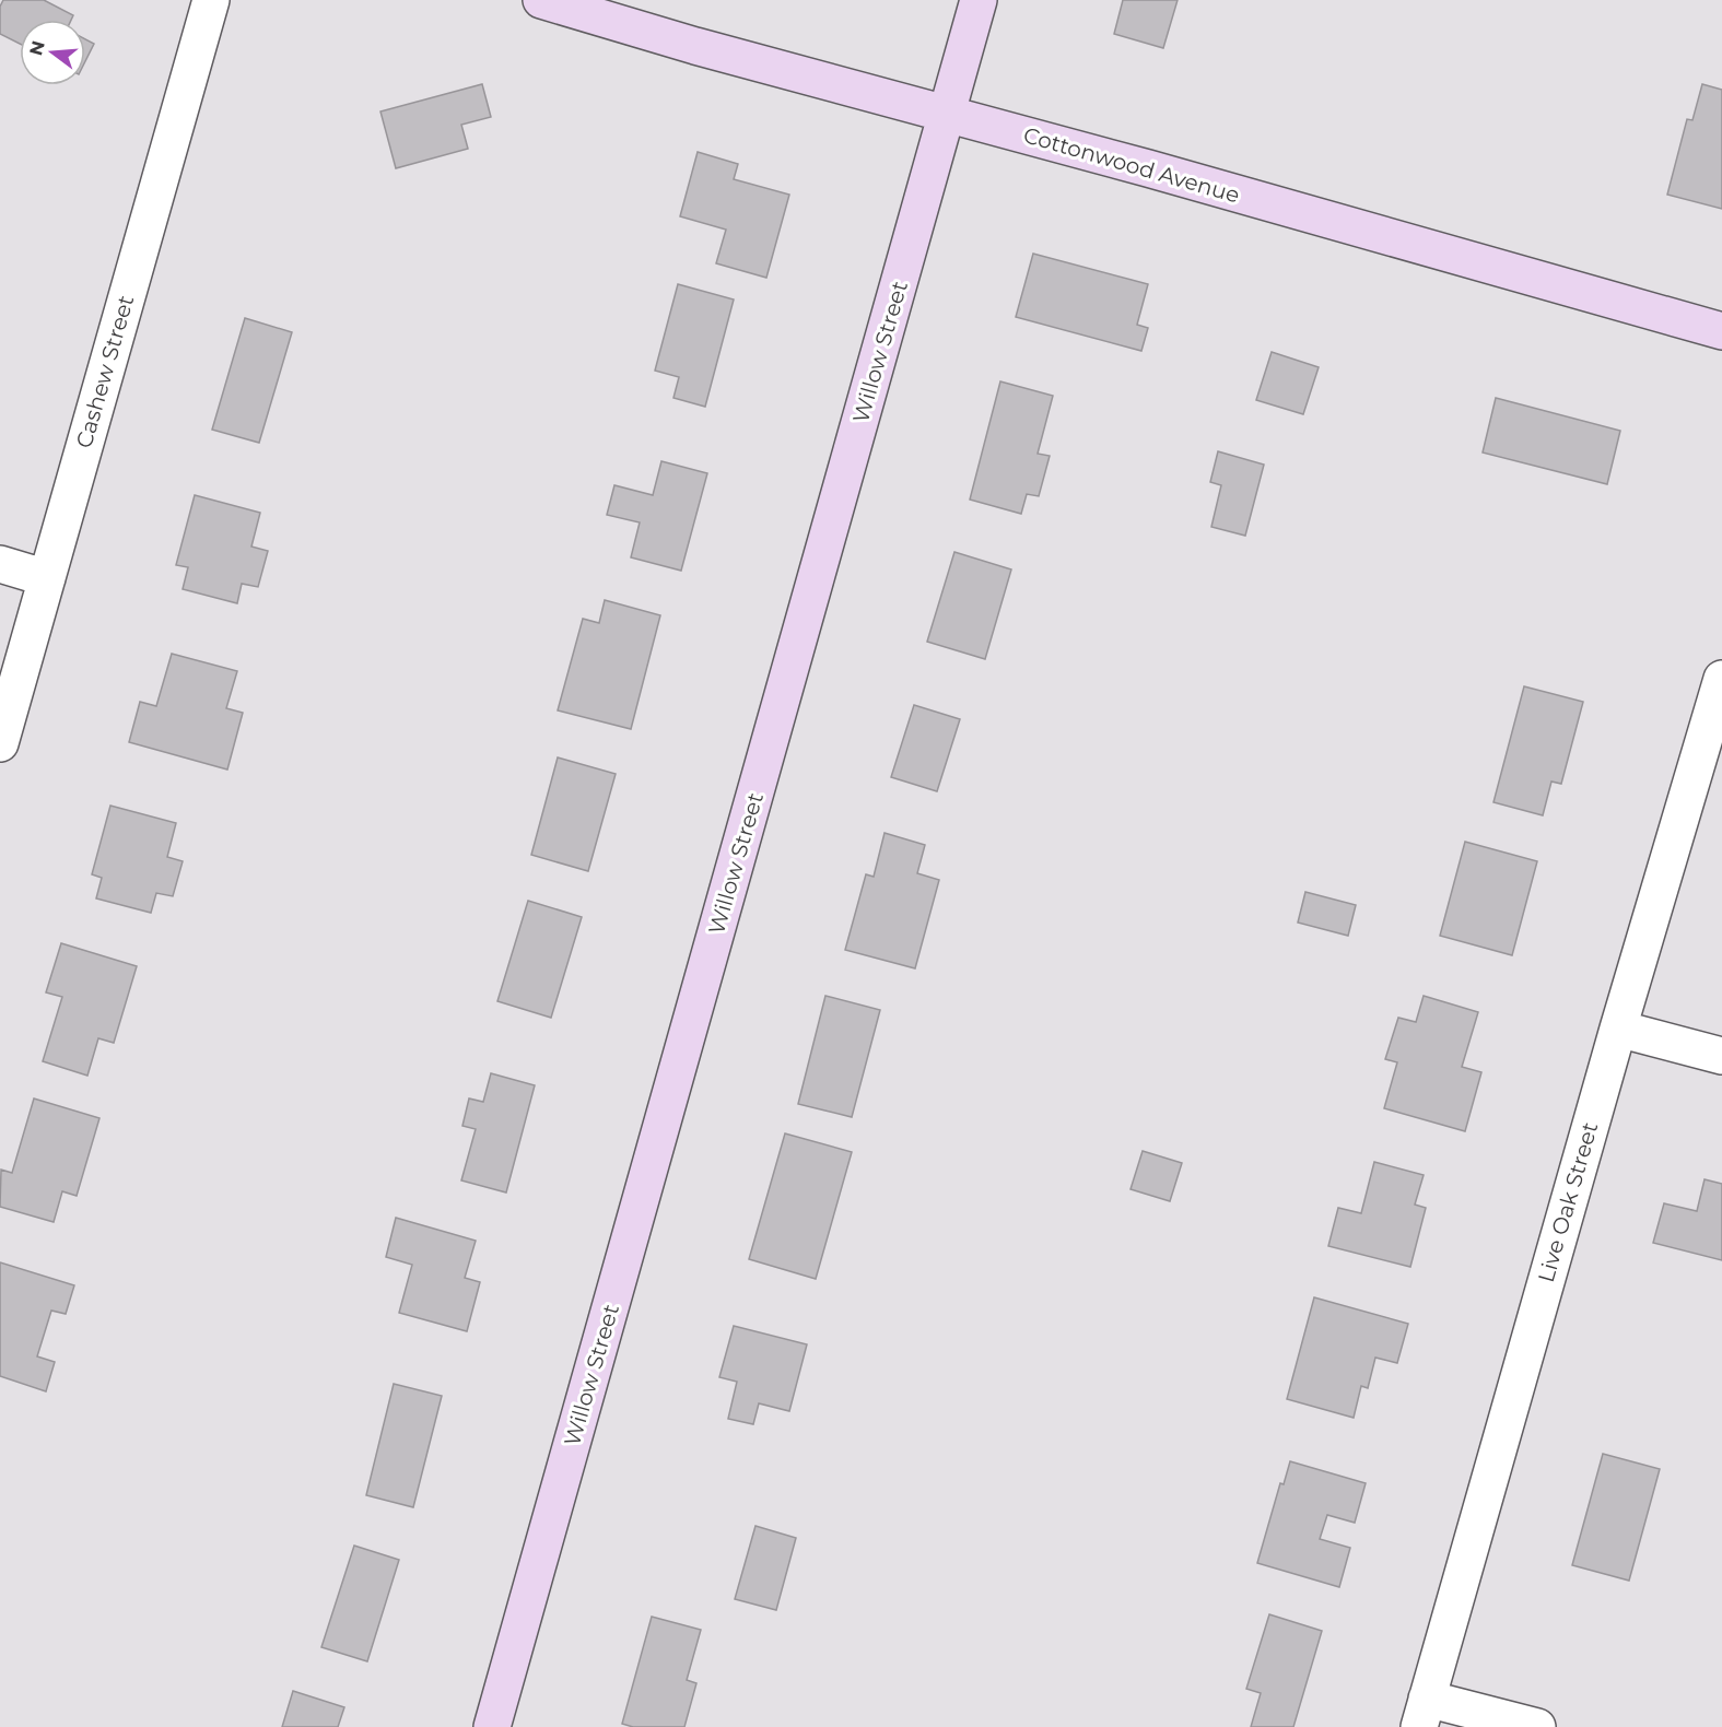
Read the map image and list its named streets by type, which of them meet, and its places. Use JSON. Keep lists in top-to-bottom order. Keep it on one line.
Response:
{"streets":{"street":["Cottonwood Avenue","Willow Street","Cashew Street","Live Oak Street"]},"crossings":[["Cottonwood Avenue","Willow Street"]],"north":"left"}
